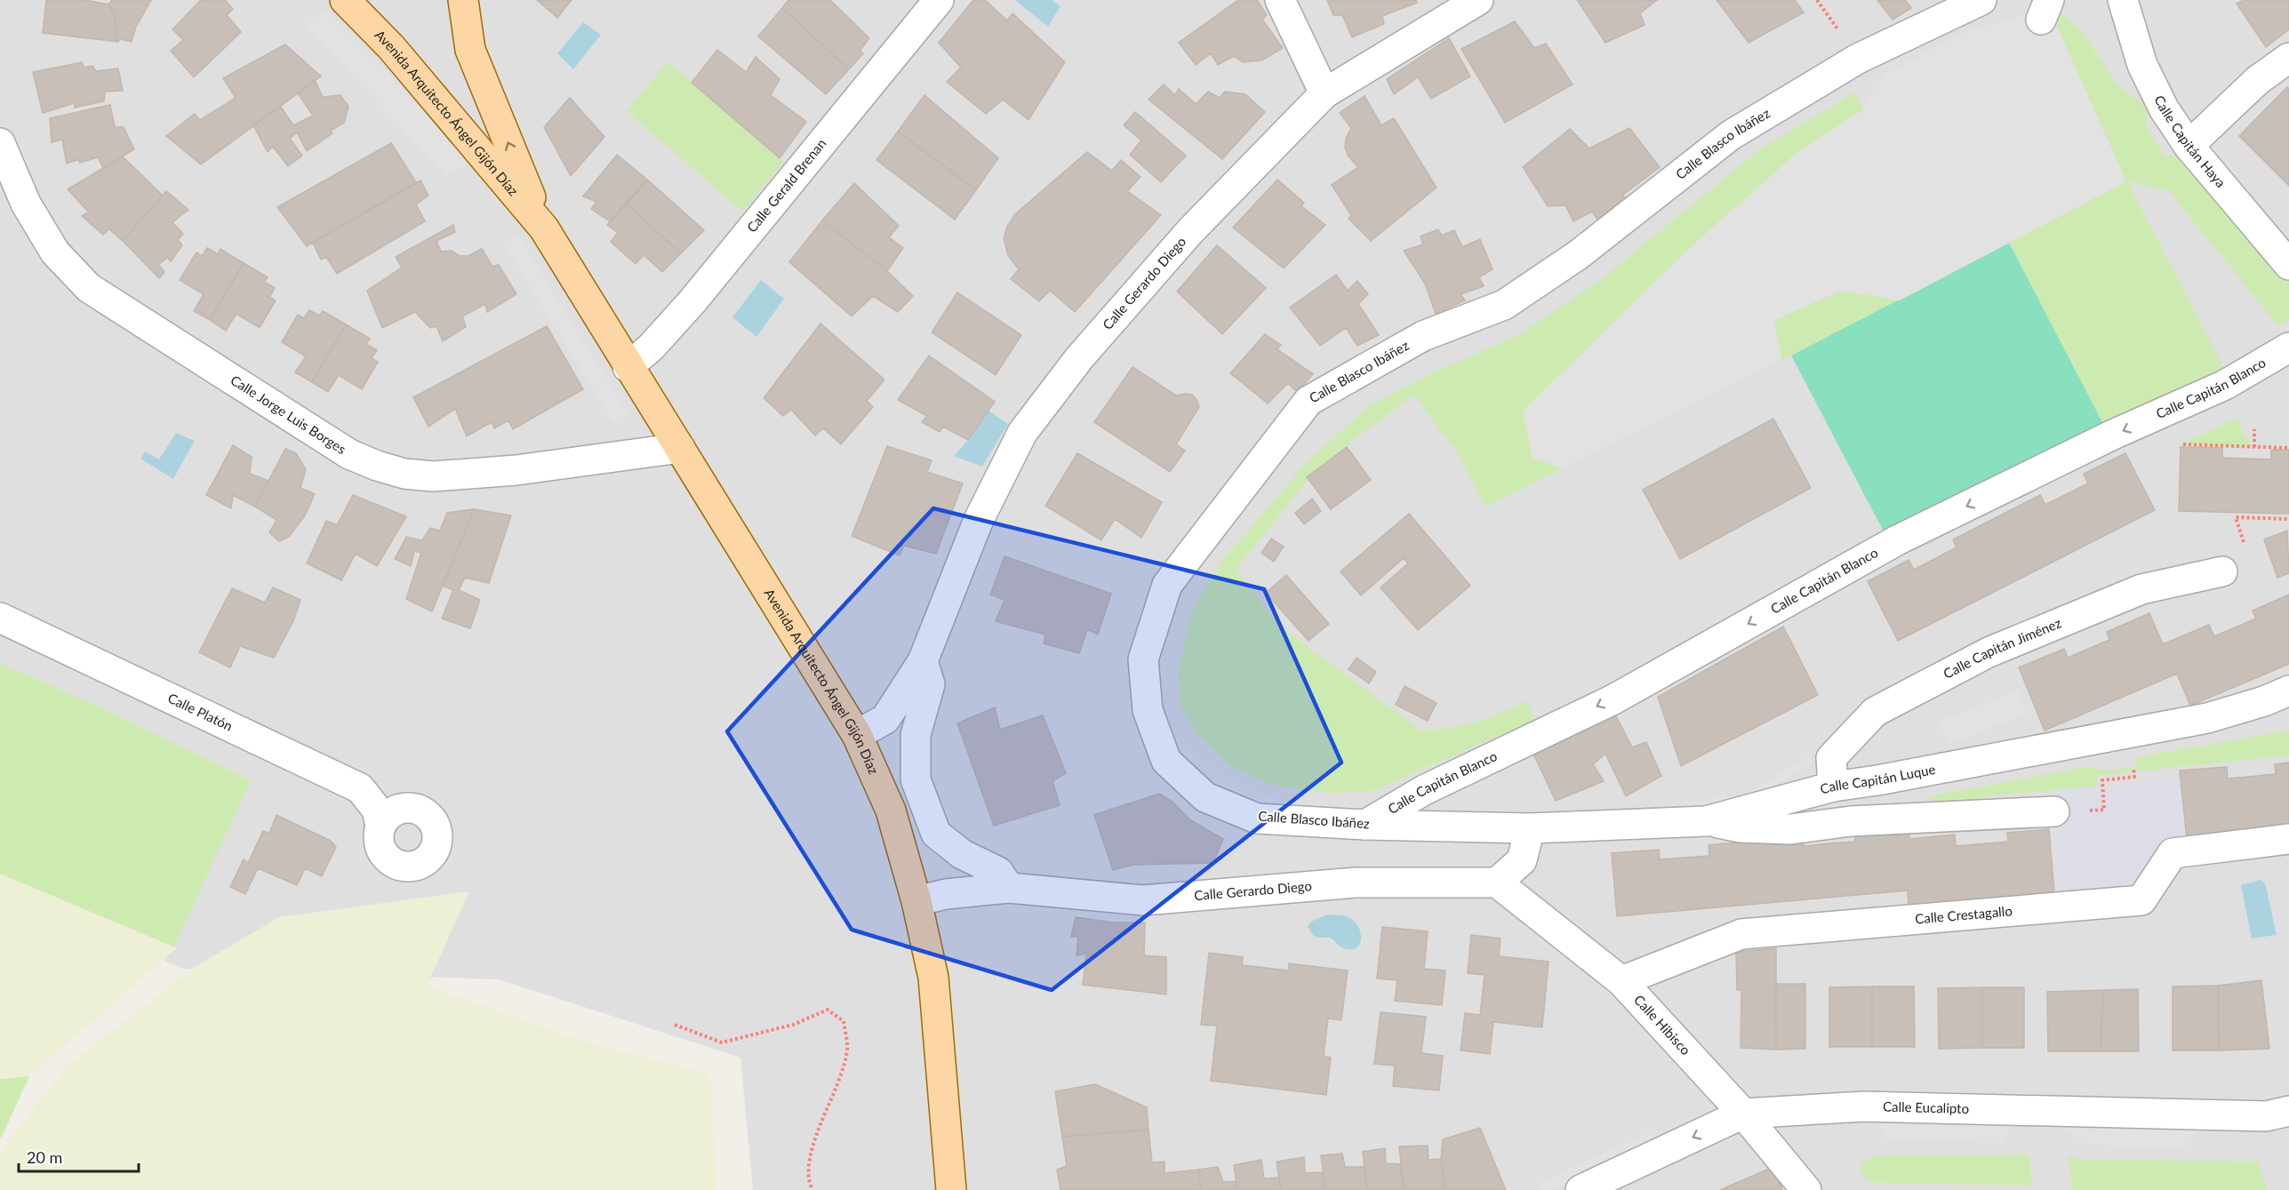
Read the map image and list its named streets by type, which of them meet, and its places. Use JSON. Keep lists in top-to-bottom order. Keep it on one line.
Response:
{"streets":{"main road":["Avenida Arquitecto Ángel Gijón Díaz"],"street":["Calle Capitán Haya","Calle Blasco Ibáñez","Calle Gerald Brenan","Calle Gerardo Diego","Calle Capitán Blanco","Calle Jorge Luis Borges","Calle Capitán Jiménez","Calle Platón","Calle Capitán Luque","Calle Crestagallo","Calle Hibisco","Calle Eucalipto"]},"crossings":[["Avenida Arquitecto Ángel Gijón Díaz","Calle Gerald Brenan"],["Avenida Arquitecto Ángel Gijón Díaz","Calle Gerardo Diego"],["Avenida Arquitecto Ángel Gijón Díaz","Calle Jorge Luis Borges"],["Calle Blasco Ibáñez","Calle Capitán Blanco"],["Calle Blasco Ibáñez","Calle Capitán Luque"],["Calle Gerardo Diego","Calle Hibisco"],["Calle Capitán Jiménez","Calle Capitán Luque"],["Calle Crestagallo","Calle Hibisco"],["Calle Hibisco","Calle Eucalipto"]],"one_way":["Calle Capitán Blanco"],"scale_bar":"20 m"}
